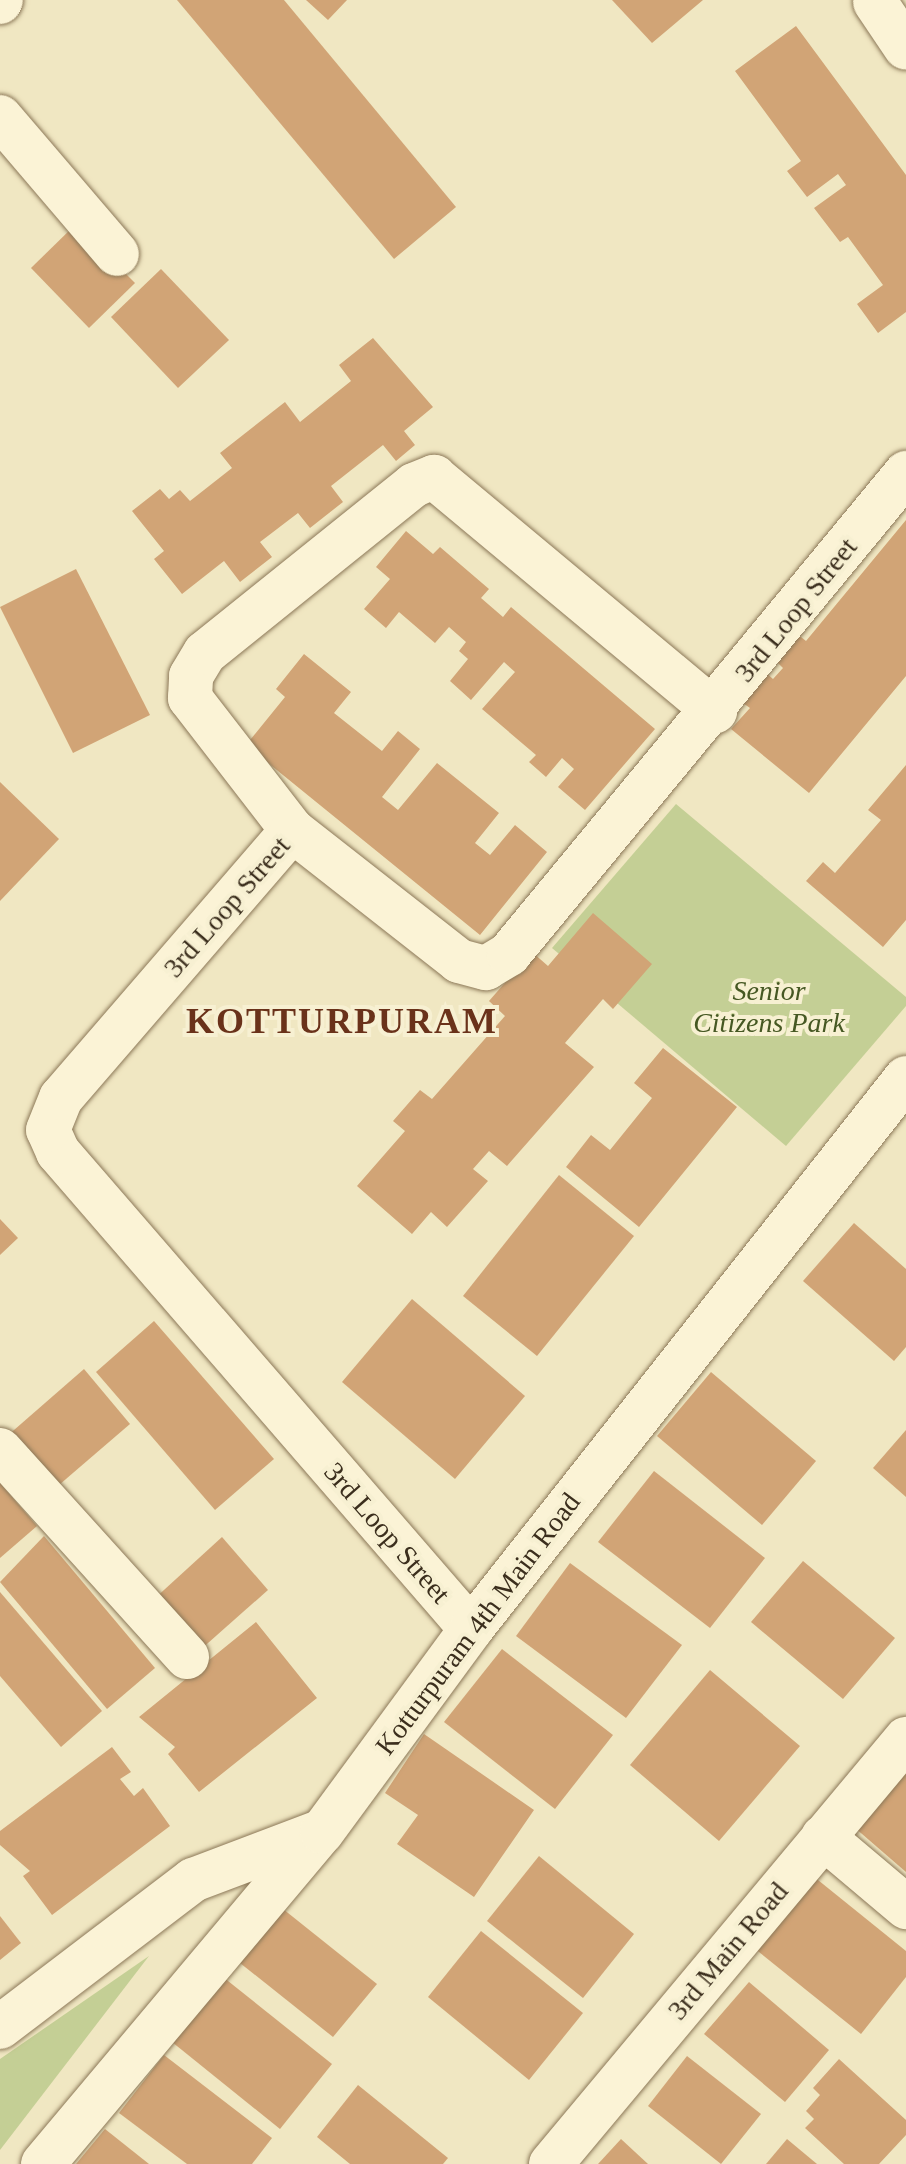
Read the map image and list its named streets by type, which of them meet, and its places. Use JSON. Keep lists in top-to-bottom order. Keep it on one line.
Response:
{"streets":{"street":["3rd Loop Street","Kotturpuram 4th Main Road","3rd Main Road"]},"crossings":[["3rd Loop Street","Kotturpuram 4th Main Road"]],"districts":["KOTTURPURAM"],"parks":["Senior Citizens Park"]}
